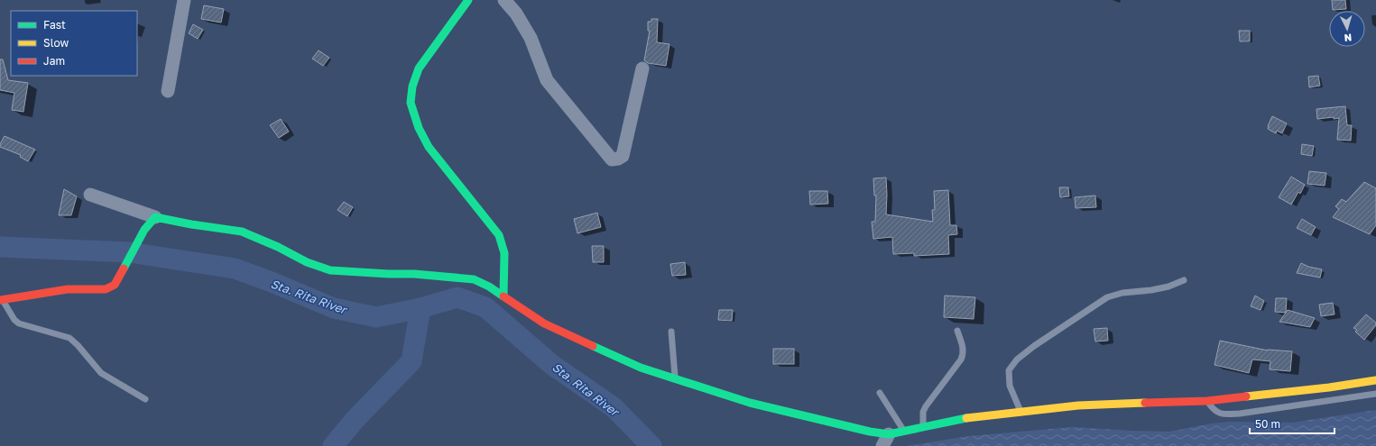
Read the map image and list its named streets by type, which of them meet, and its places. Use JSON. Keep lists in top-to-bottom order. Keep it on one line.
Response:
{"water":["Sta. Rita River"],"legend":["Fast","Slow","Jam"],"scale_bar":"50 m","north":"bottom"}
